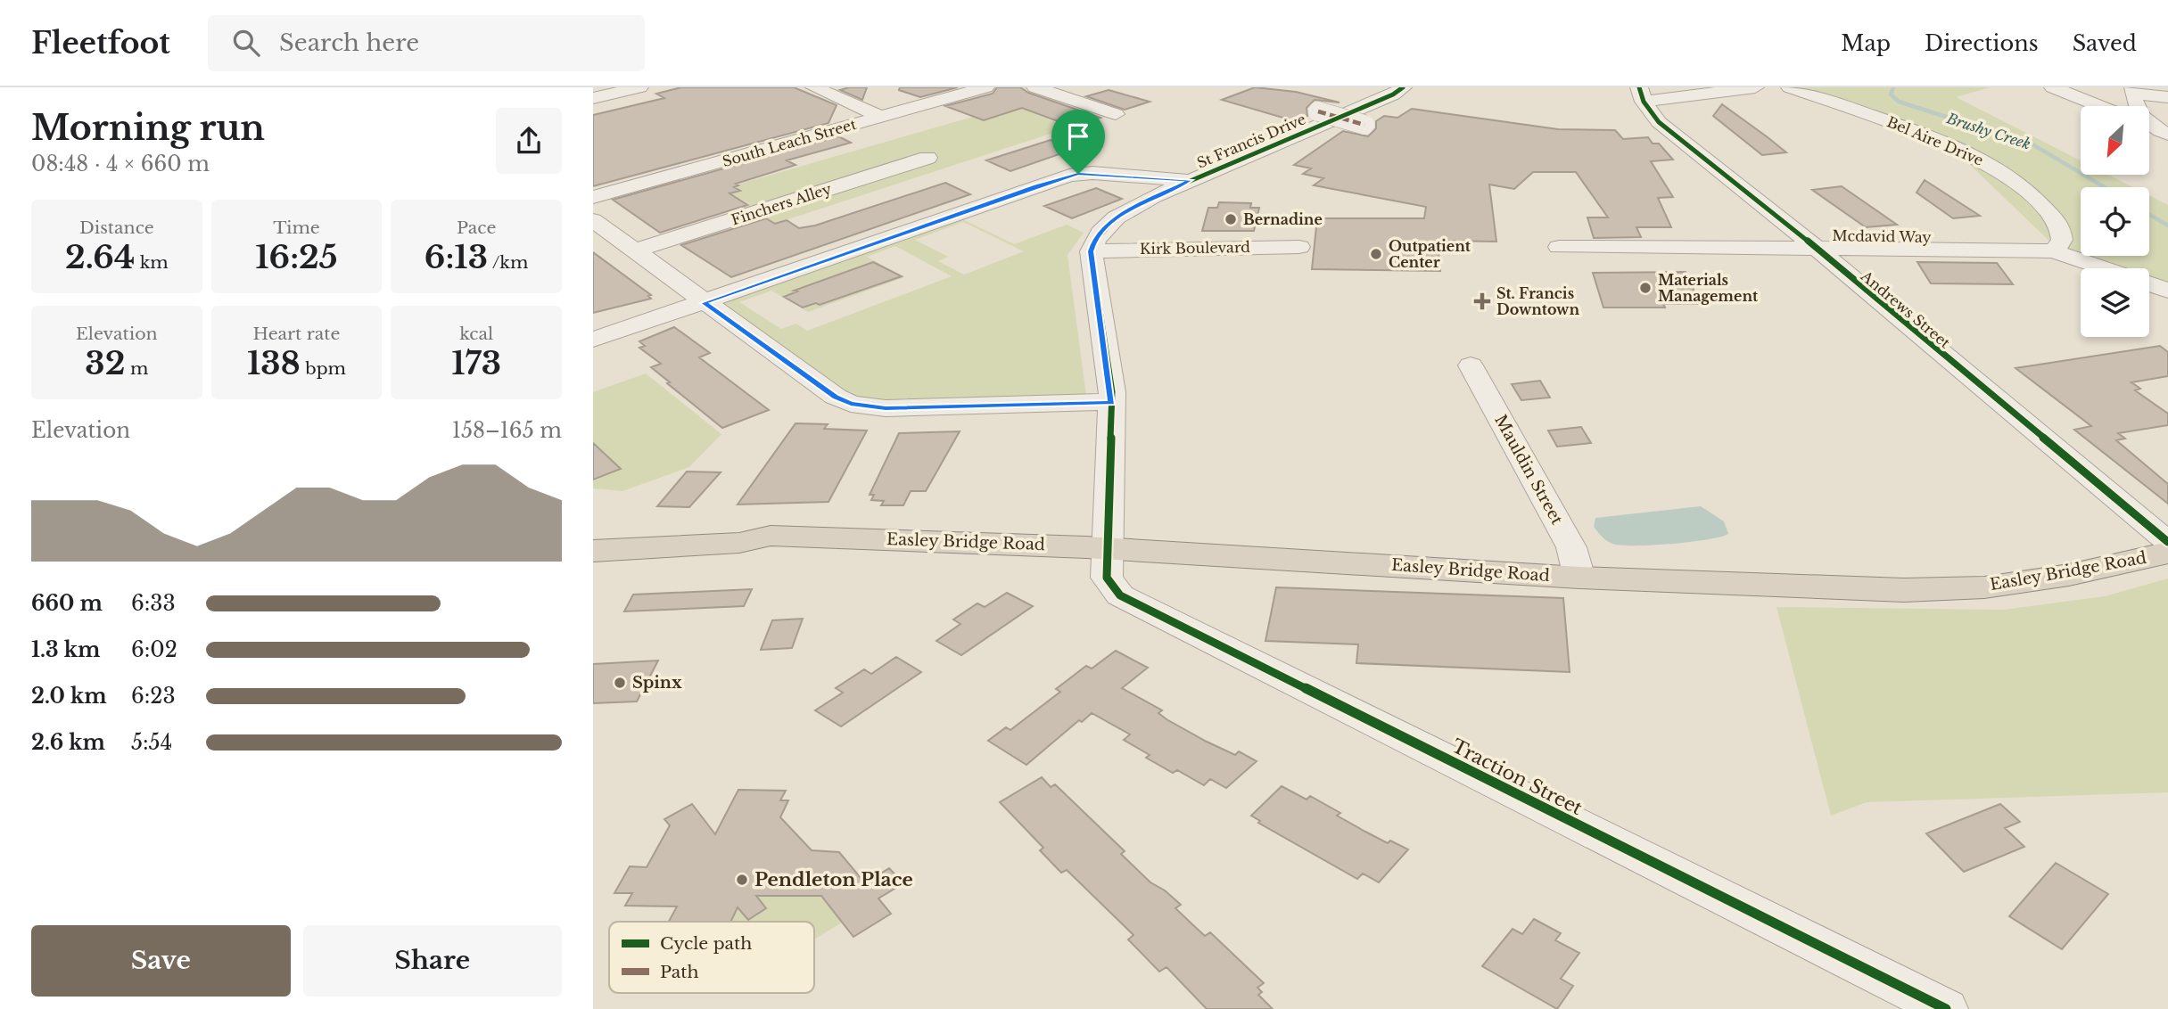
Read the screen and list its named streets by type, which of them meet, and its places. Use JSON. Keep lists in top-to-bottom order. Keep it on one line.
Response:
{"streets":{"highway":["Easley Bridge Road"],"street":["St Francis Drive","Bel Aire Drive","South Leach Street","Finchers Alley","Mcdavid Way","Kirk Boulevard","Andrews Street","Mauldin Street","Traction Street"]},"crossings":[["St Francis Drive","Kirk Boulevard"],["Bel Aire Drive","Mcdavid Way"],["Mcdavid Way","Andrews Street"],["Mauldin Street","Easley Bridge Road"],["Easley Bridge Road","Traction Street"]],"water":["Brushy Creek"],"places":{"other":["Bernadine","Outpatient Center","Materials Management","Spinx","Pendleton Place"],"health":["St. Francis Downtown"]},"legend":["Cycle path","Path"],"north":"bottom left","page":{"header":"Fleetfoot","search":"Search here","nav":["Map","Directions","Saved"],"heading":["Morning run","08:48 · 4 × 660 m"],"stats":[["Distance","2.64 km"],["Time","16:25"],["Pace","6:13 /km"],["Elevation","32 m"],["Heart rate","138 bpm"],["kcal","173"]],"chart":["Elevation","158–165 m"],"list":[{"name":"660 m","note":"6:33"},{"name":"1.3 km","note":"6:02"},{"name":"2.0 km","note":"6:23"},{"name":"2.6 km","note":"5:54"}],"buttons":["Save","Share"]}}
